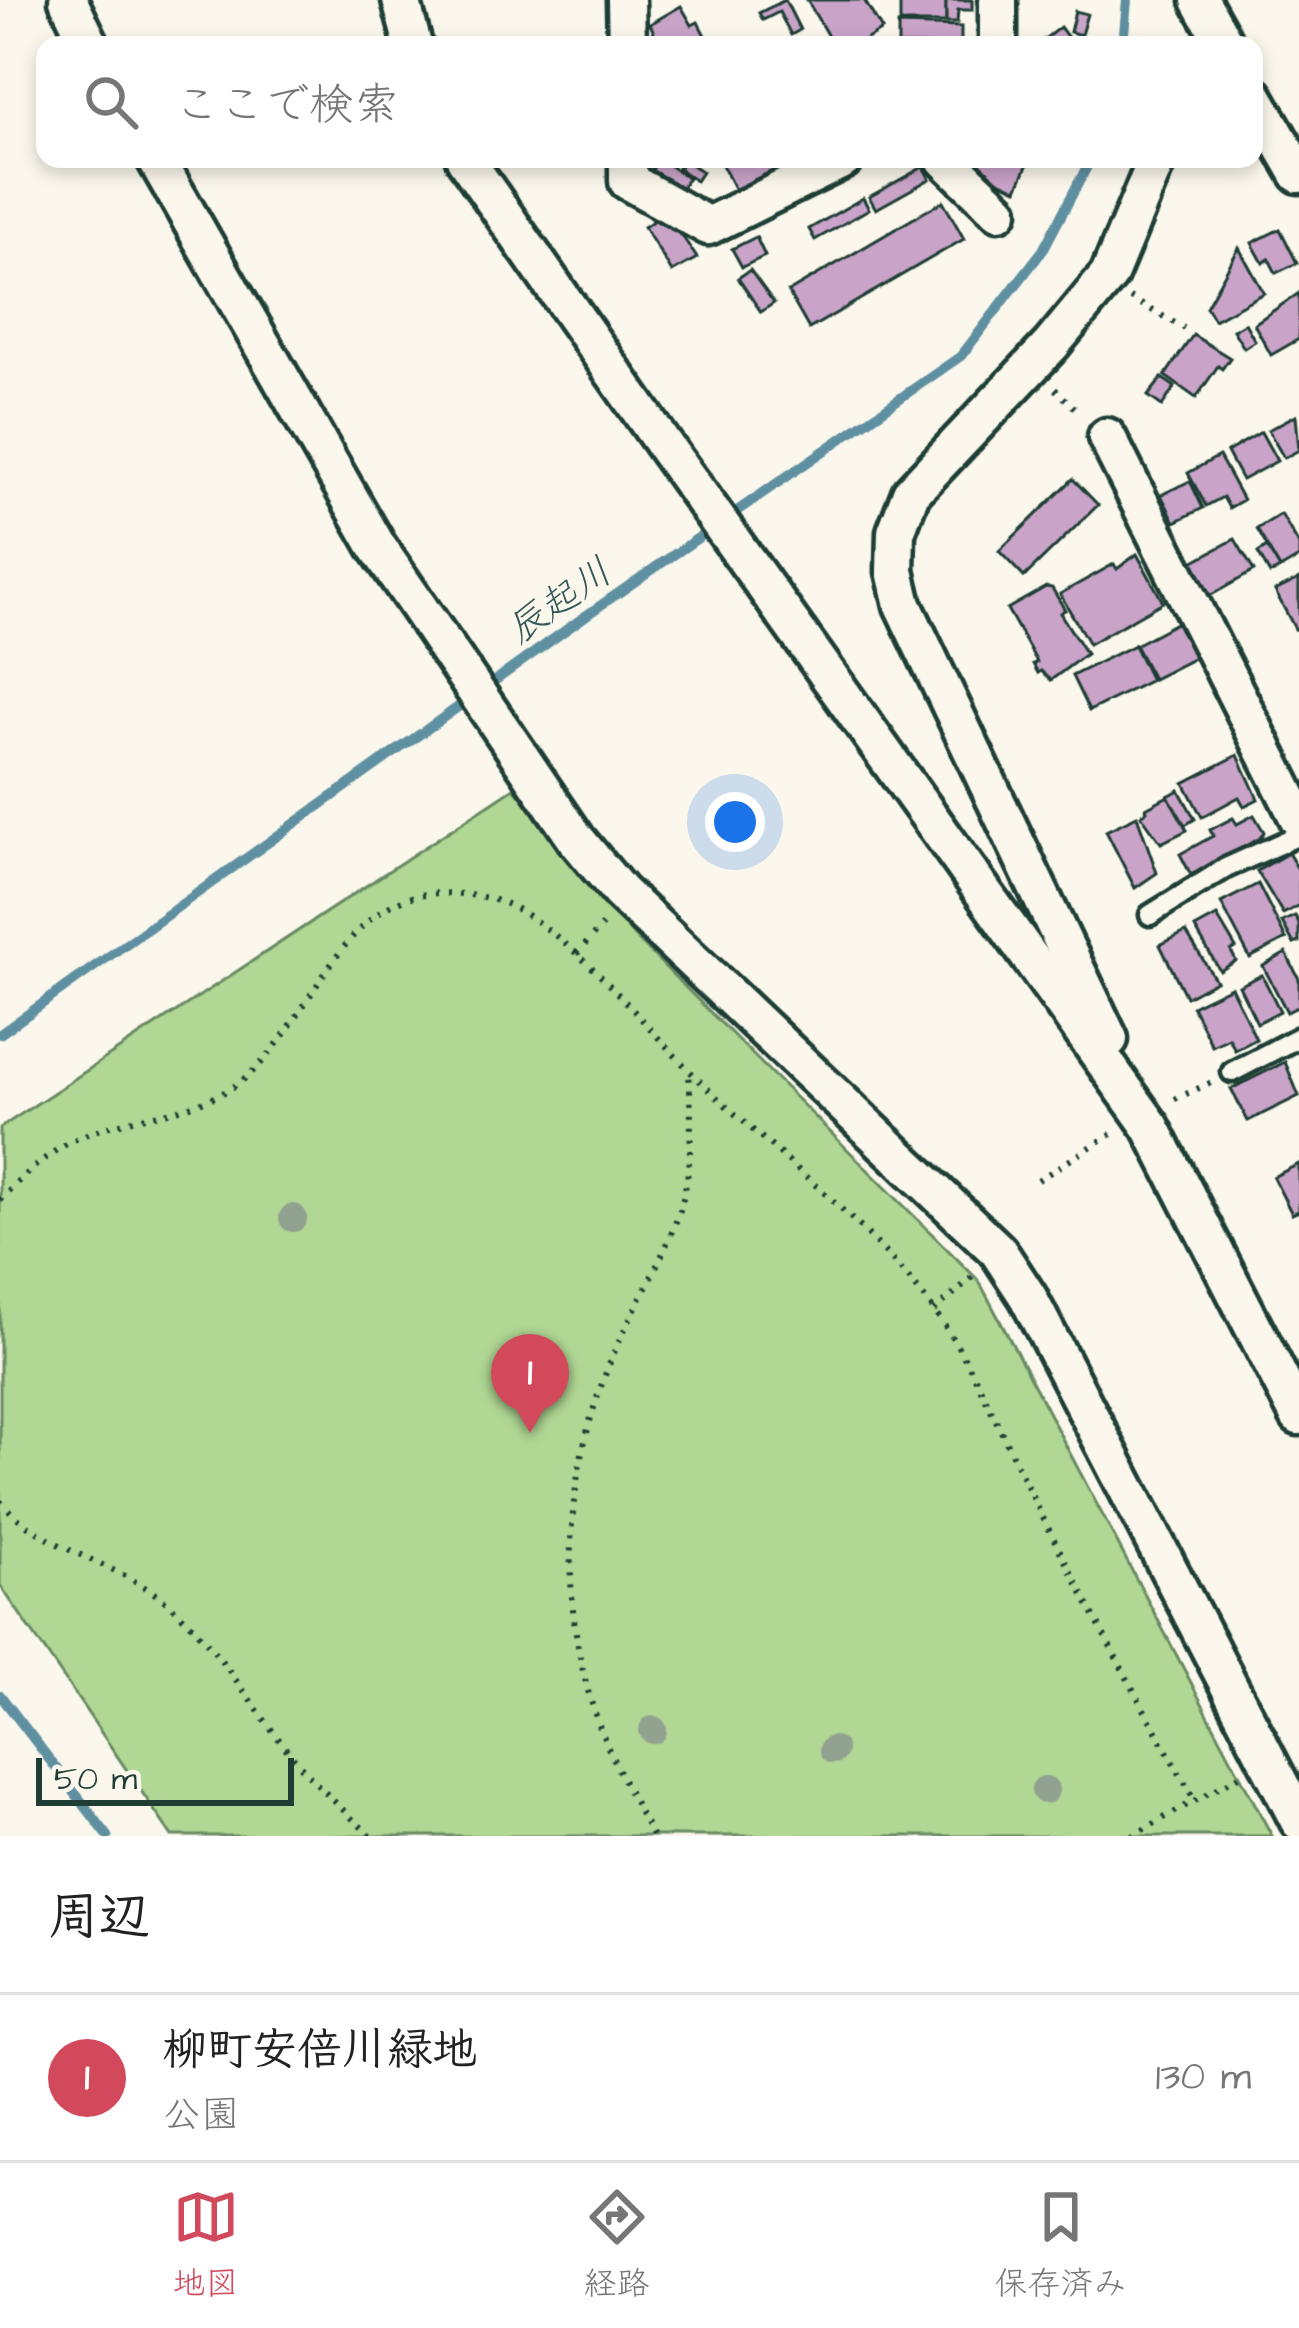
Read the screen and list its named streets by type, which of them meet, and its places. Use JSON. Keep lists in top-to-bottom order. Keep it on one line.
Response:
{"water":["辰起川"],"scale_bar":"50 m","page":{"search":"ここで検索","pins":"1","scale":"50 m","heading":"周辺","list":[{"mark":"1","name":"柳町安倍川緑地","note":"公園","value":"130 m"}],"nav":["地図","経路","保存済み"]}}
